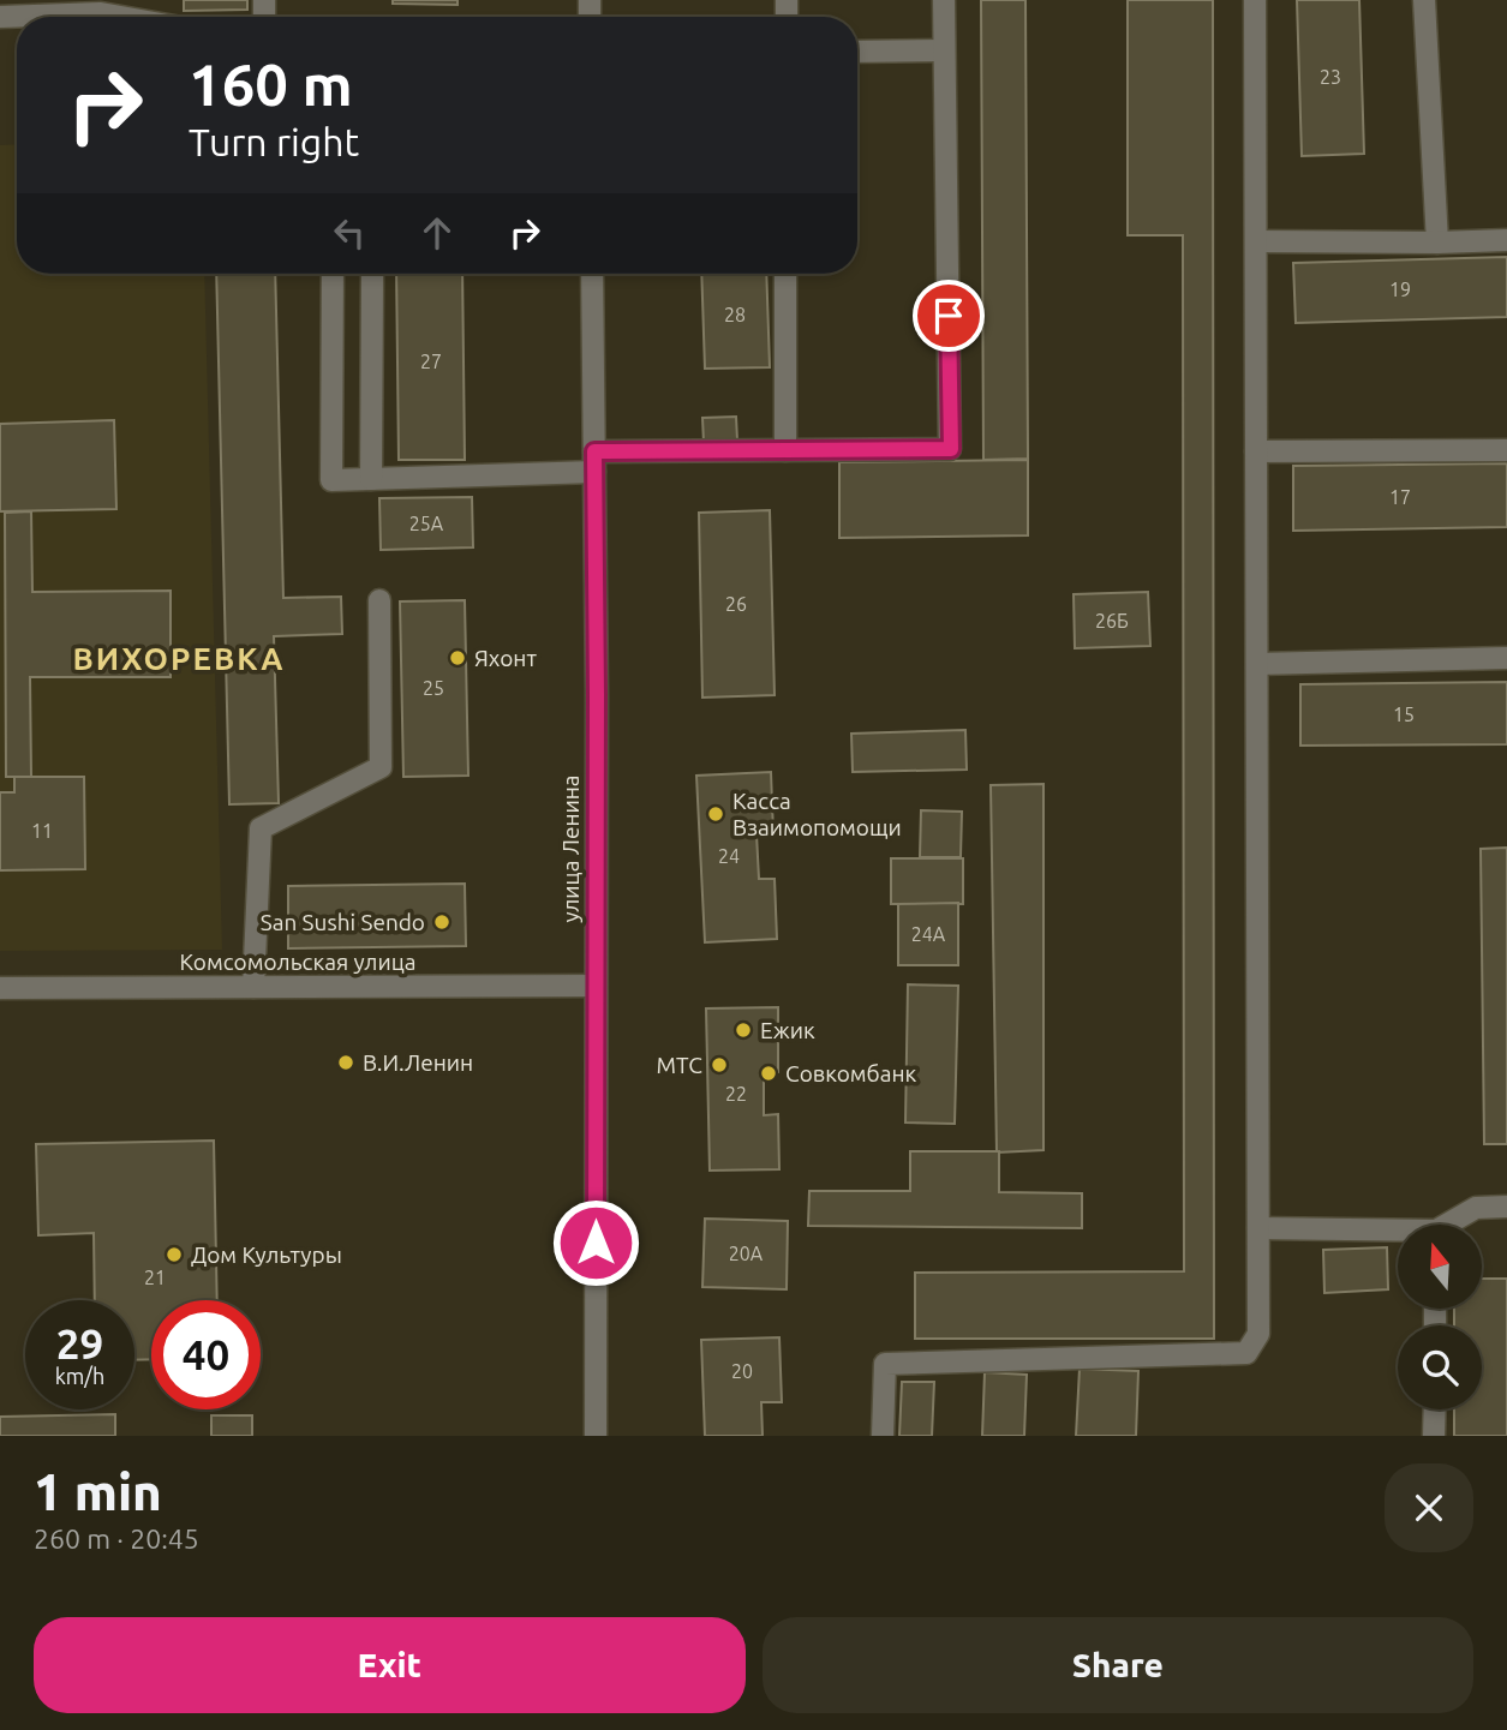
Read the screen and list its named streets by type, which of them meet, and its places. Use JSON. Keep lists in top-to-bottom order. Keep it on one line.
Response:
{"streets":{"street":["улица Ленина","Комсомольская улица"]},"crossings":[["улица Ленина","Комсомольская улица"]],"districts":["ВИХОРЕВКА"],"places":["Яхонт","Касса Взаимопомощи","San Sushi Sendo","Ежик","В.И.Ленин","МТС","Совкомбанк","Дом Культуры"],"house_numbers":["23","19","28","27","17","25А","26","26Б","25","15","11","24","24А","22","20А","21","20"],"north":"top","page":{"turn":["160 m","Turn right"],"speed":"29 km/h","limit":"40","heading":["1 min","260 m · 20:45"],"buttons":["Exit","Share"]}}
